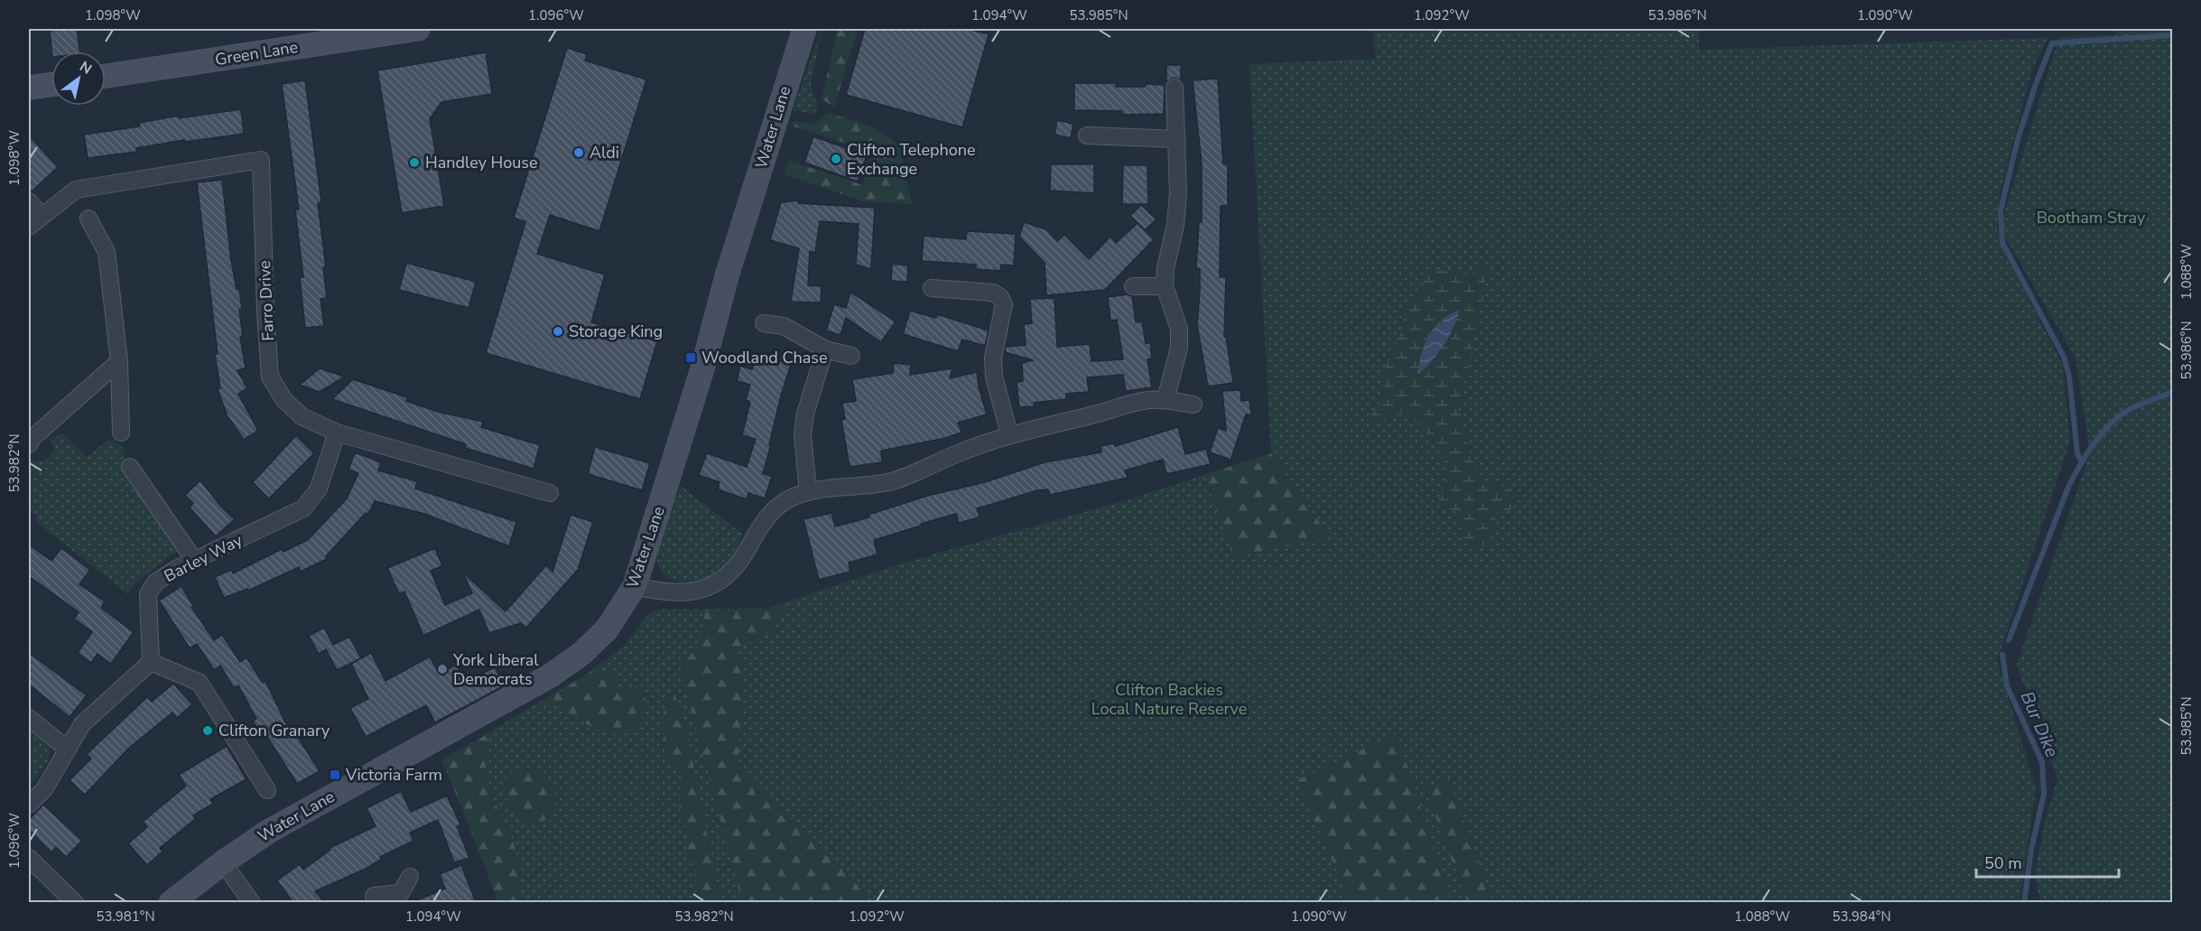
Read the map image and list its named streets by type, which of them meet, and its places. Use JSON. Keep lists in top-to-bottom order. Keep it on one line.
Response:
{"streets":{"street":["Green Lane","Water Lane","Farro Drive","Barley Way"]},"crossings":[["Farro Drive","Barley Way"]],"water":["Bur Dike"],"parks":["Bootham Stray","Clifton Backies Local Nature Reserve"],"places":{"other":["Aldi","Clifton Telephone Exchange","Handley House","Storage King","York Liberal Democrats","Clifton Granary"],"transit":["Woodland Chase","Victoria Farm"]},"scale_bar":"50 m","north":"top right","coordinates":["1.098°W","1.096°W","1.094°W","53.985°N","1.092°W","53.986°N","1.090°W","1.088°W","53.982°N","53.981°N","53.984°N"]}
